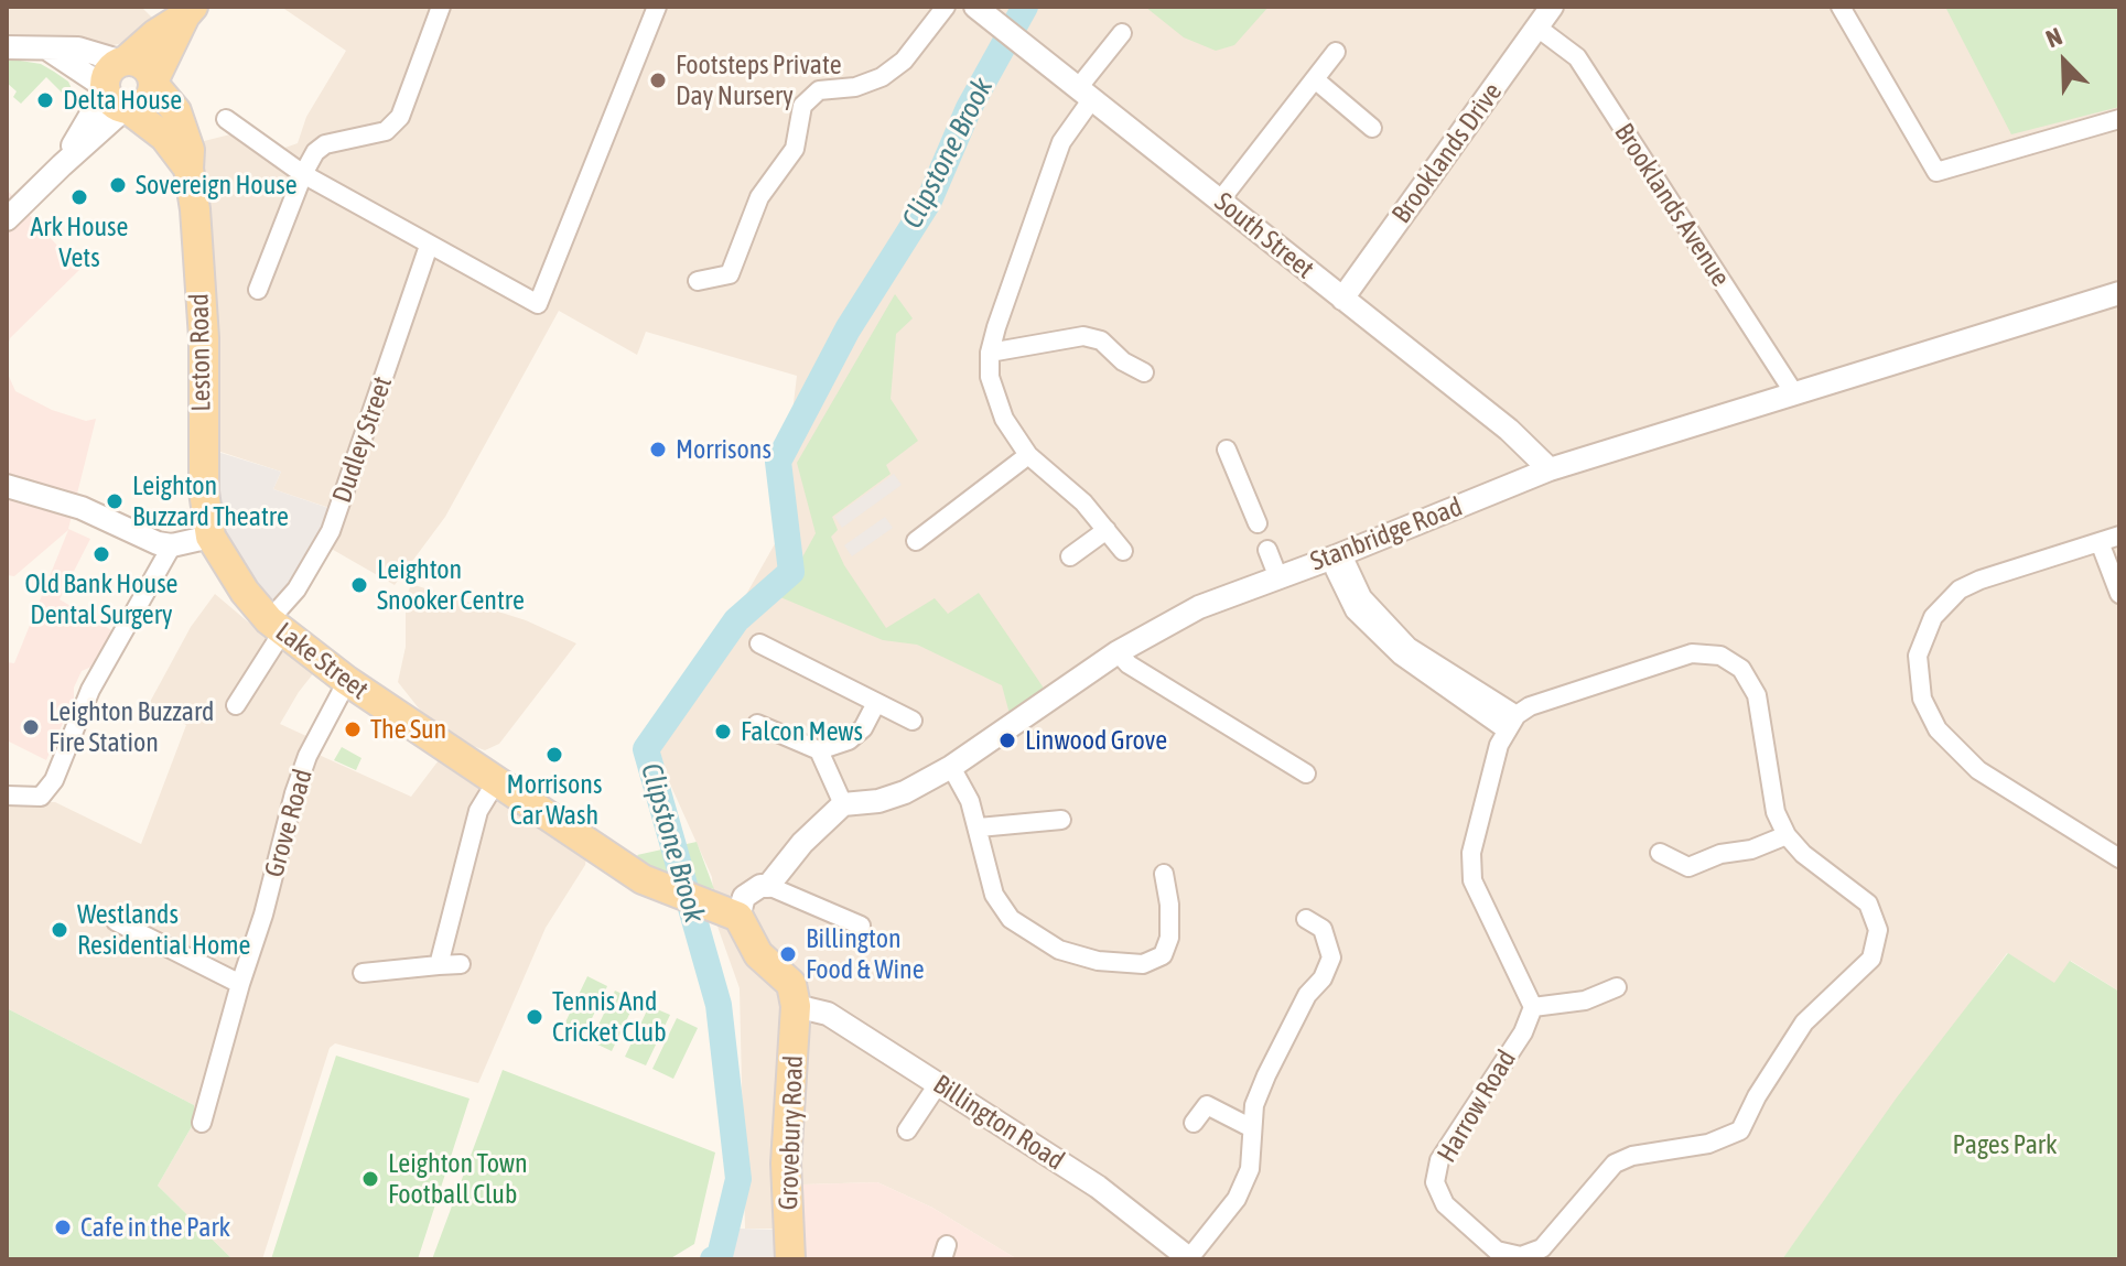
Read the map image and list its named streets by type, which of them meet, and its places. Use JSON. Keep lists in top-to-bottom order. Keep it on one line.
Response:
{"streets":{"main road":["Leston Road","Lake Street","Grovebury Road"],"street":["Brooklands Drive","Brooklands Avenue","South Street","Dudley Street","Stanbridge Road","Grove Road","Harrow Road","Billington Road"]},"crossings":[["Brooklands Drive","Brooklands Avenue"],["Brooklands Drive","South Street"],["Brooklands Avenue","Stanbridge Road"],["South Street","Stanbridge Road"],["Leston Road","Lake Street"],["Dudley Street","Lake Street"],["Lake Street","Grove Road"],["Billington Road","Grovebury Road"]],"water":["Clipstone Brook"],"parks":["Pages Park"],"places":["Footsteps Private Day Nursery","Delta House","Sovereign House","Ark House Vets","Morrisons","Leighton Buzzard Theatre","Old Bank House Dental Surgery","Leighton Snooker Centre","Leighton Buzzard Fire Station","The Sun","Falcon Mews","Linwood Grove","Morrisons Car Wash","Westlands Residential Home","Billington Food & Wine","Tennis And Cricket Club","Leighton Town Football Club","Cafe in the Park"],"north":"top left"}
